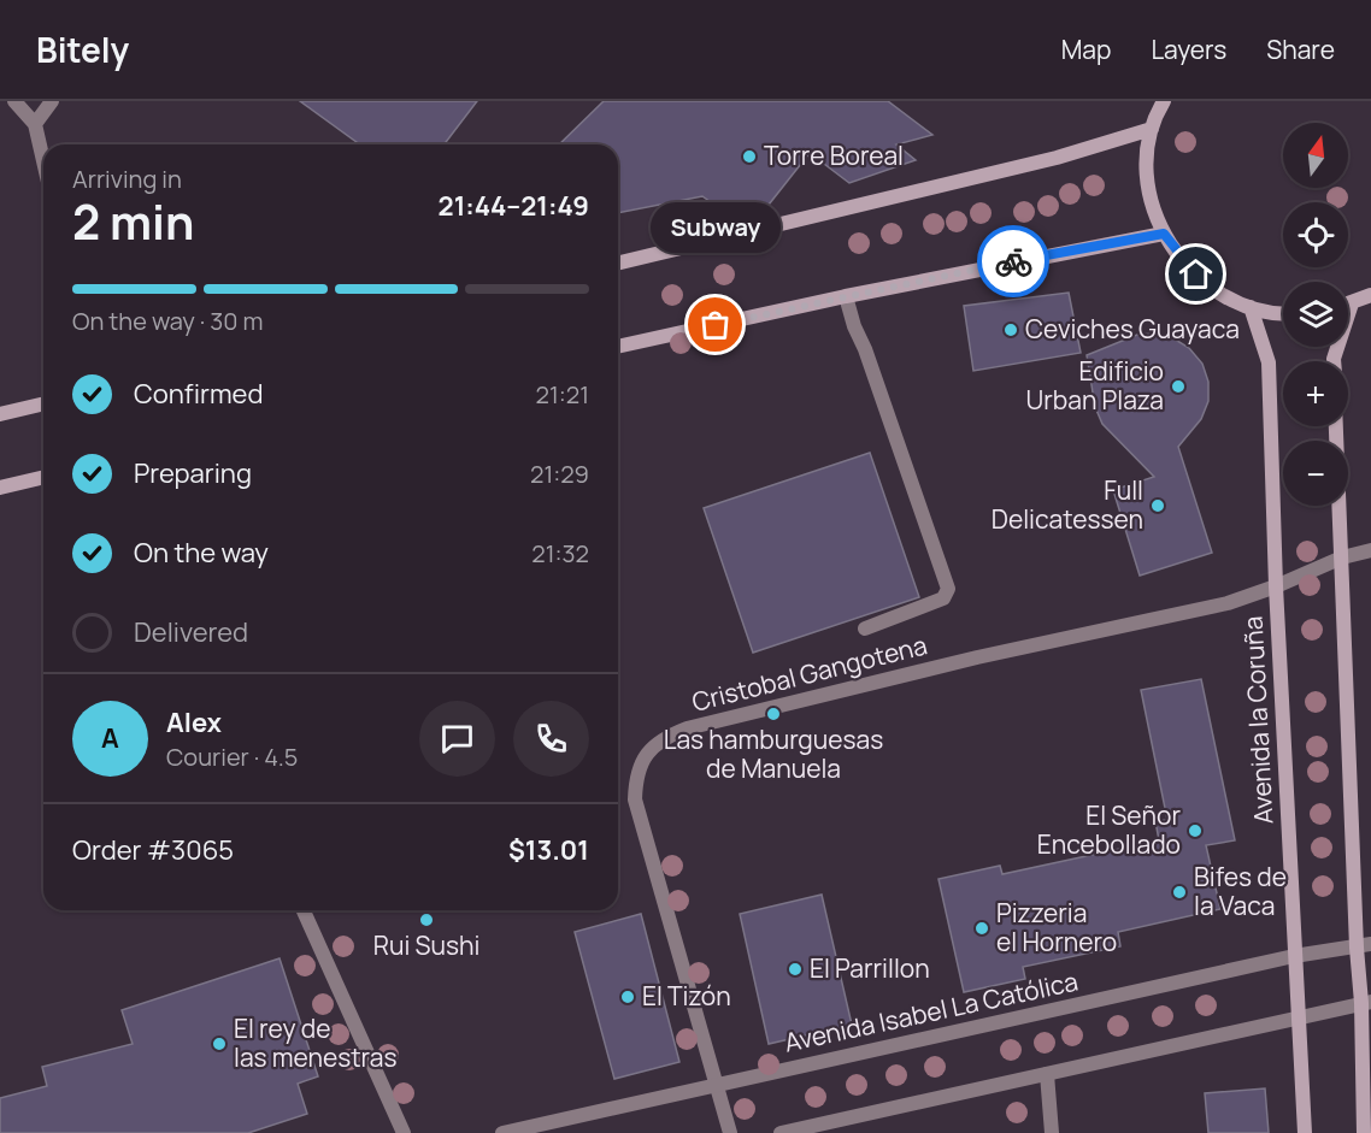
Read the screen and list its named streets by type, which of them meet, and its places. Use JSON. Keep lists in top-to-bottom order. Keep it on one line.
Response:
{"streets":{"main road":["Avenida la Coruña"],"street":["Cristobal Gangotena","Avenida Isabel La Católica"]},"crossings":[["Cristobal Gangotena","Avenida la Coruña"],["Cristobal Gangotena","Avenida Isabel La Católica"],["Avenida la Coruña","Avenida Isabel La Católica"]],"places":["Torre Boreal","Subway","Ceviches Guayaca","Edificio Urban Plaza","Full Delicatessen","Las hamburguesas de Manuela","El Señor Encebollado","Bifes de la Vaca","Rui Sushi","Pizzeria el Hornero","El Parrillon","El Tizón","El rey de las menestras"],"north":"top","page":{"header":"Bitely","nav":["Map","Layers","Share"],"map_buttons":["+","−"],"heading":["2 min","Arriving in","21:44–21:49"],"panel":["Alex","Courier · 4.5","Order #3065","$13.01"],"bubble":"Subway","bar":"On the way · 30 m","list":[["Confirmed","21:21"],["Preparing","21:29"],["On the way","21:32"],"Delivered"],"round":"A"}}
